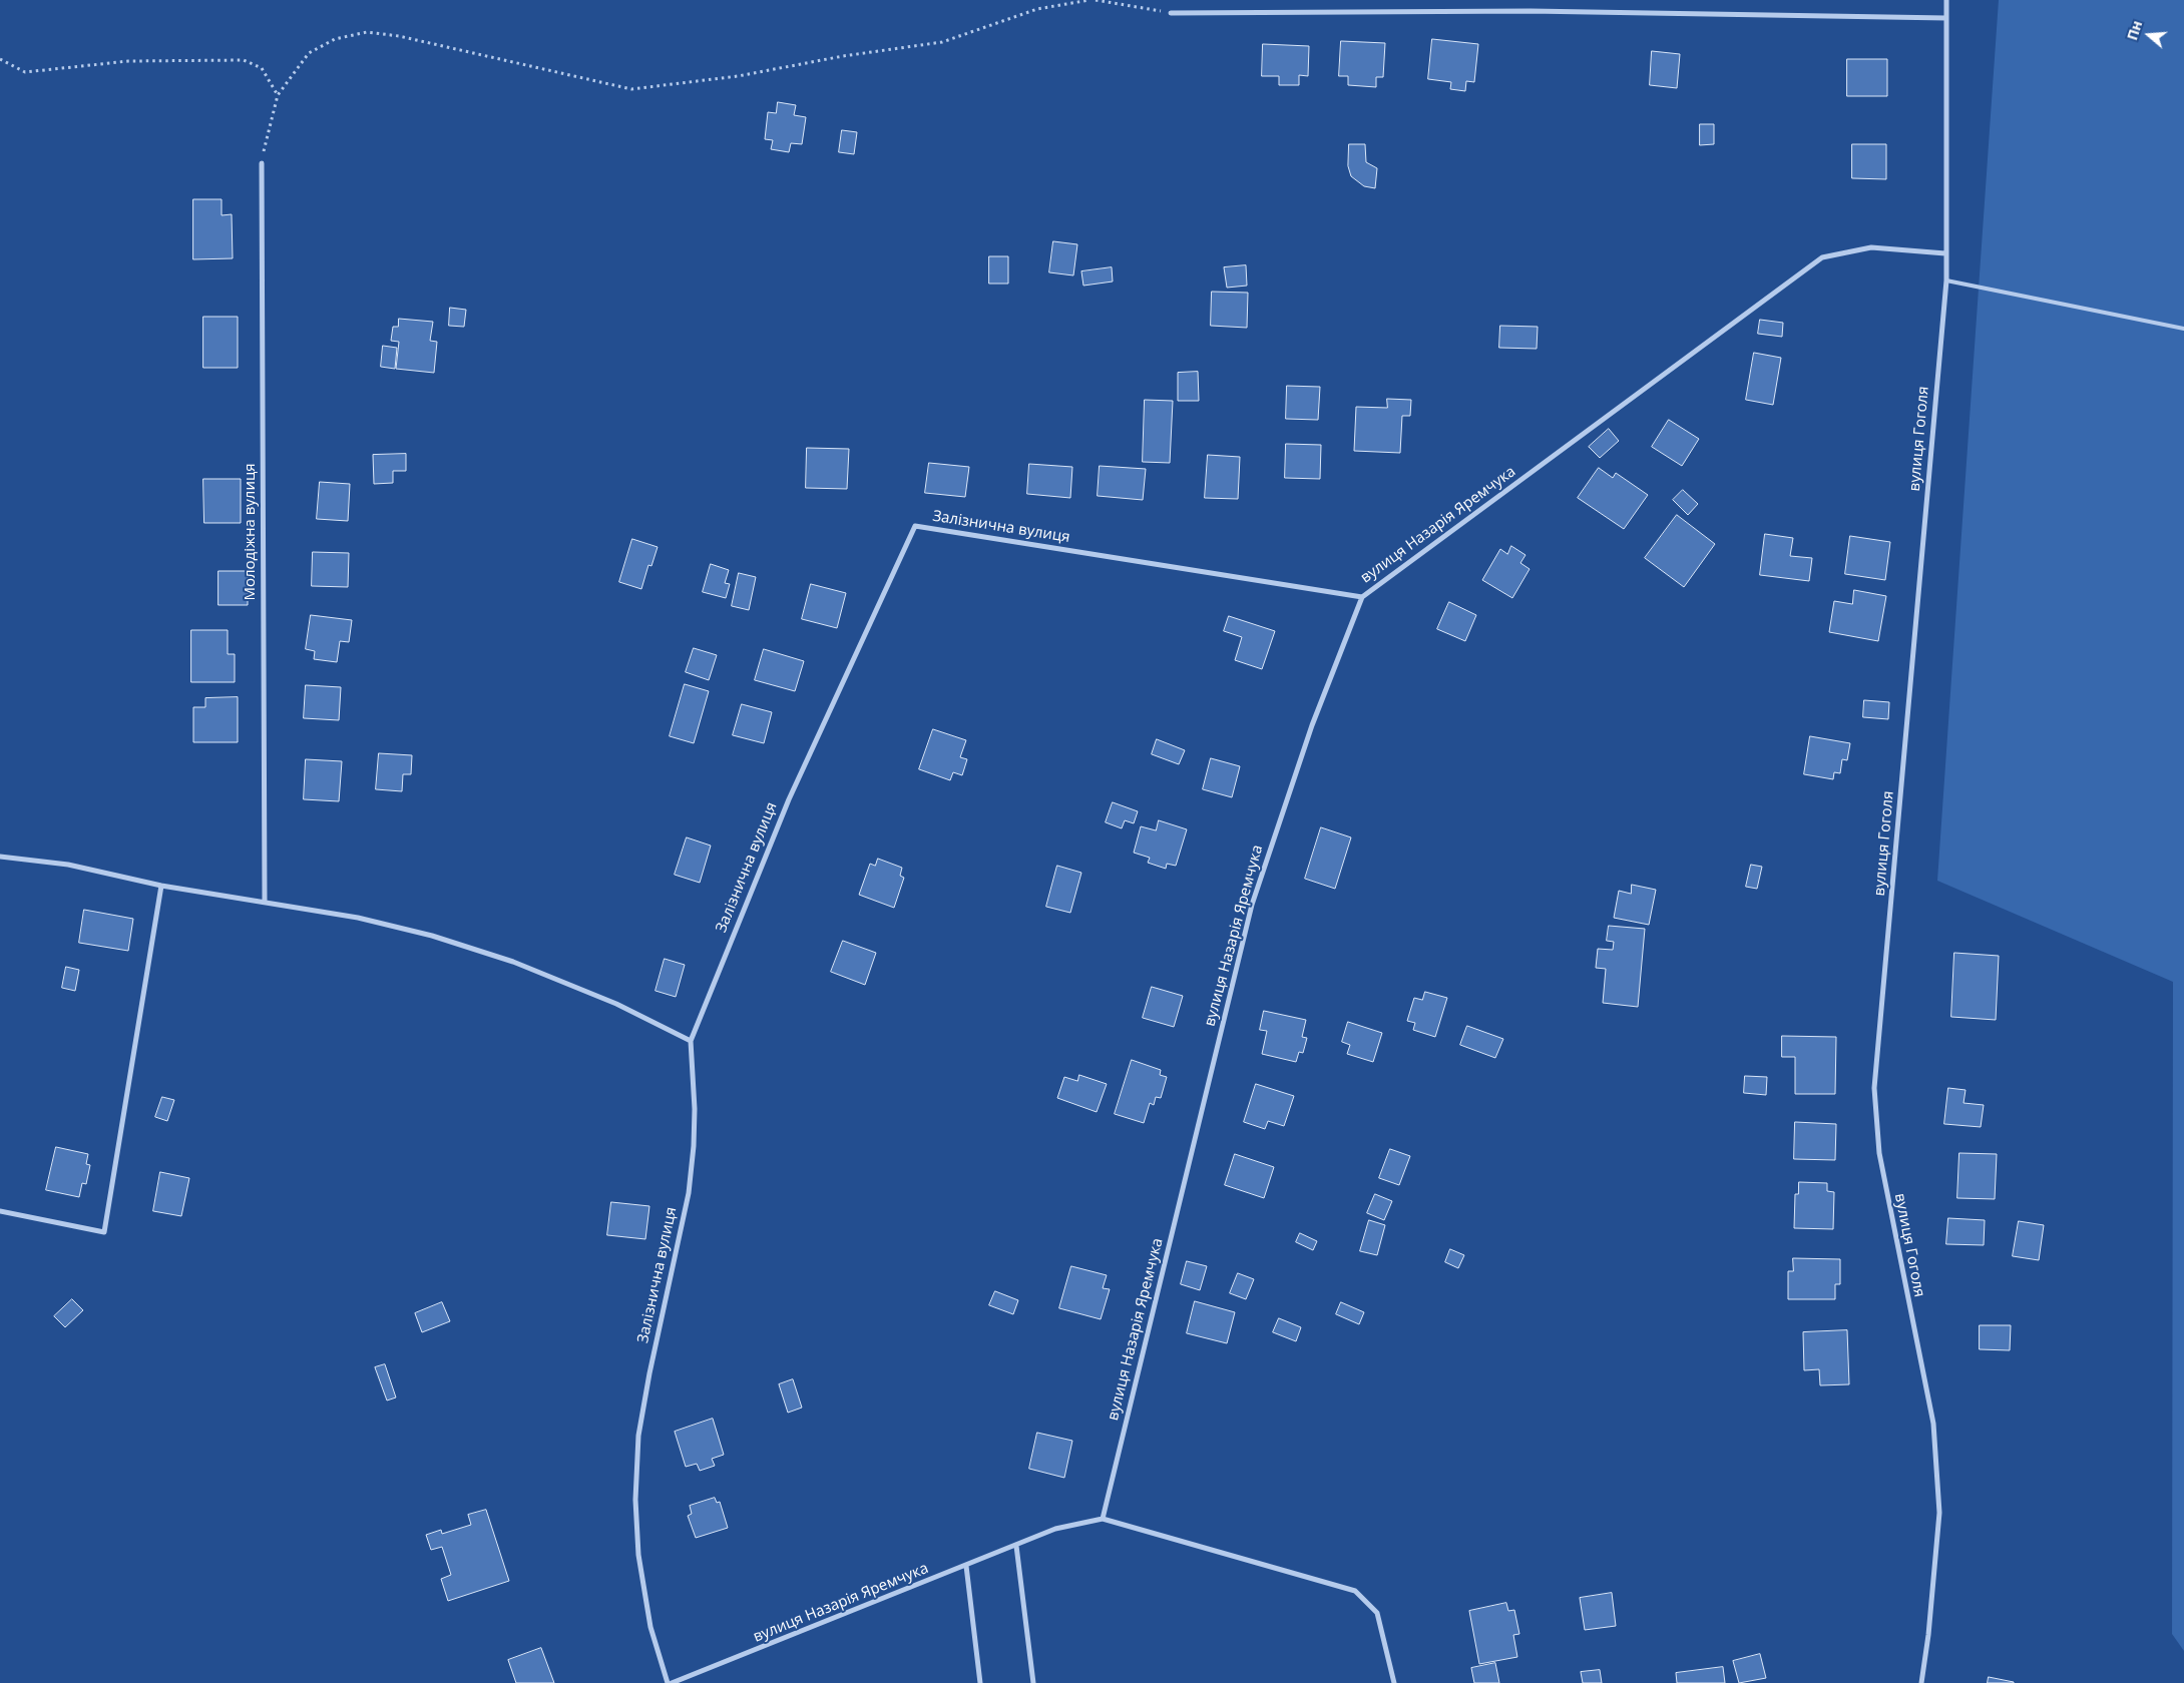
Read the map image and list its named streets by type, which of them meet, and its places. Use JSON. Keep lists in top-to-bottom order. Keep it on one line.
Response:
{"streets":{"street":["вулиця Гоголя","вулиця Назарія Яремчука","Залізнична вулиця","Молодіжна вулиця"]},"crossings":[["вулиця Гоголя","вулиця Назарія Яремчука"],["вулиця Назарія Яремчука","Залізнична вулиця"]],"north":"left"}
